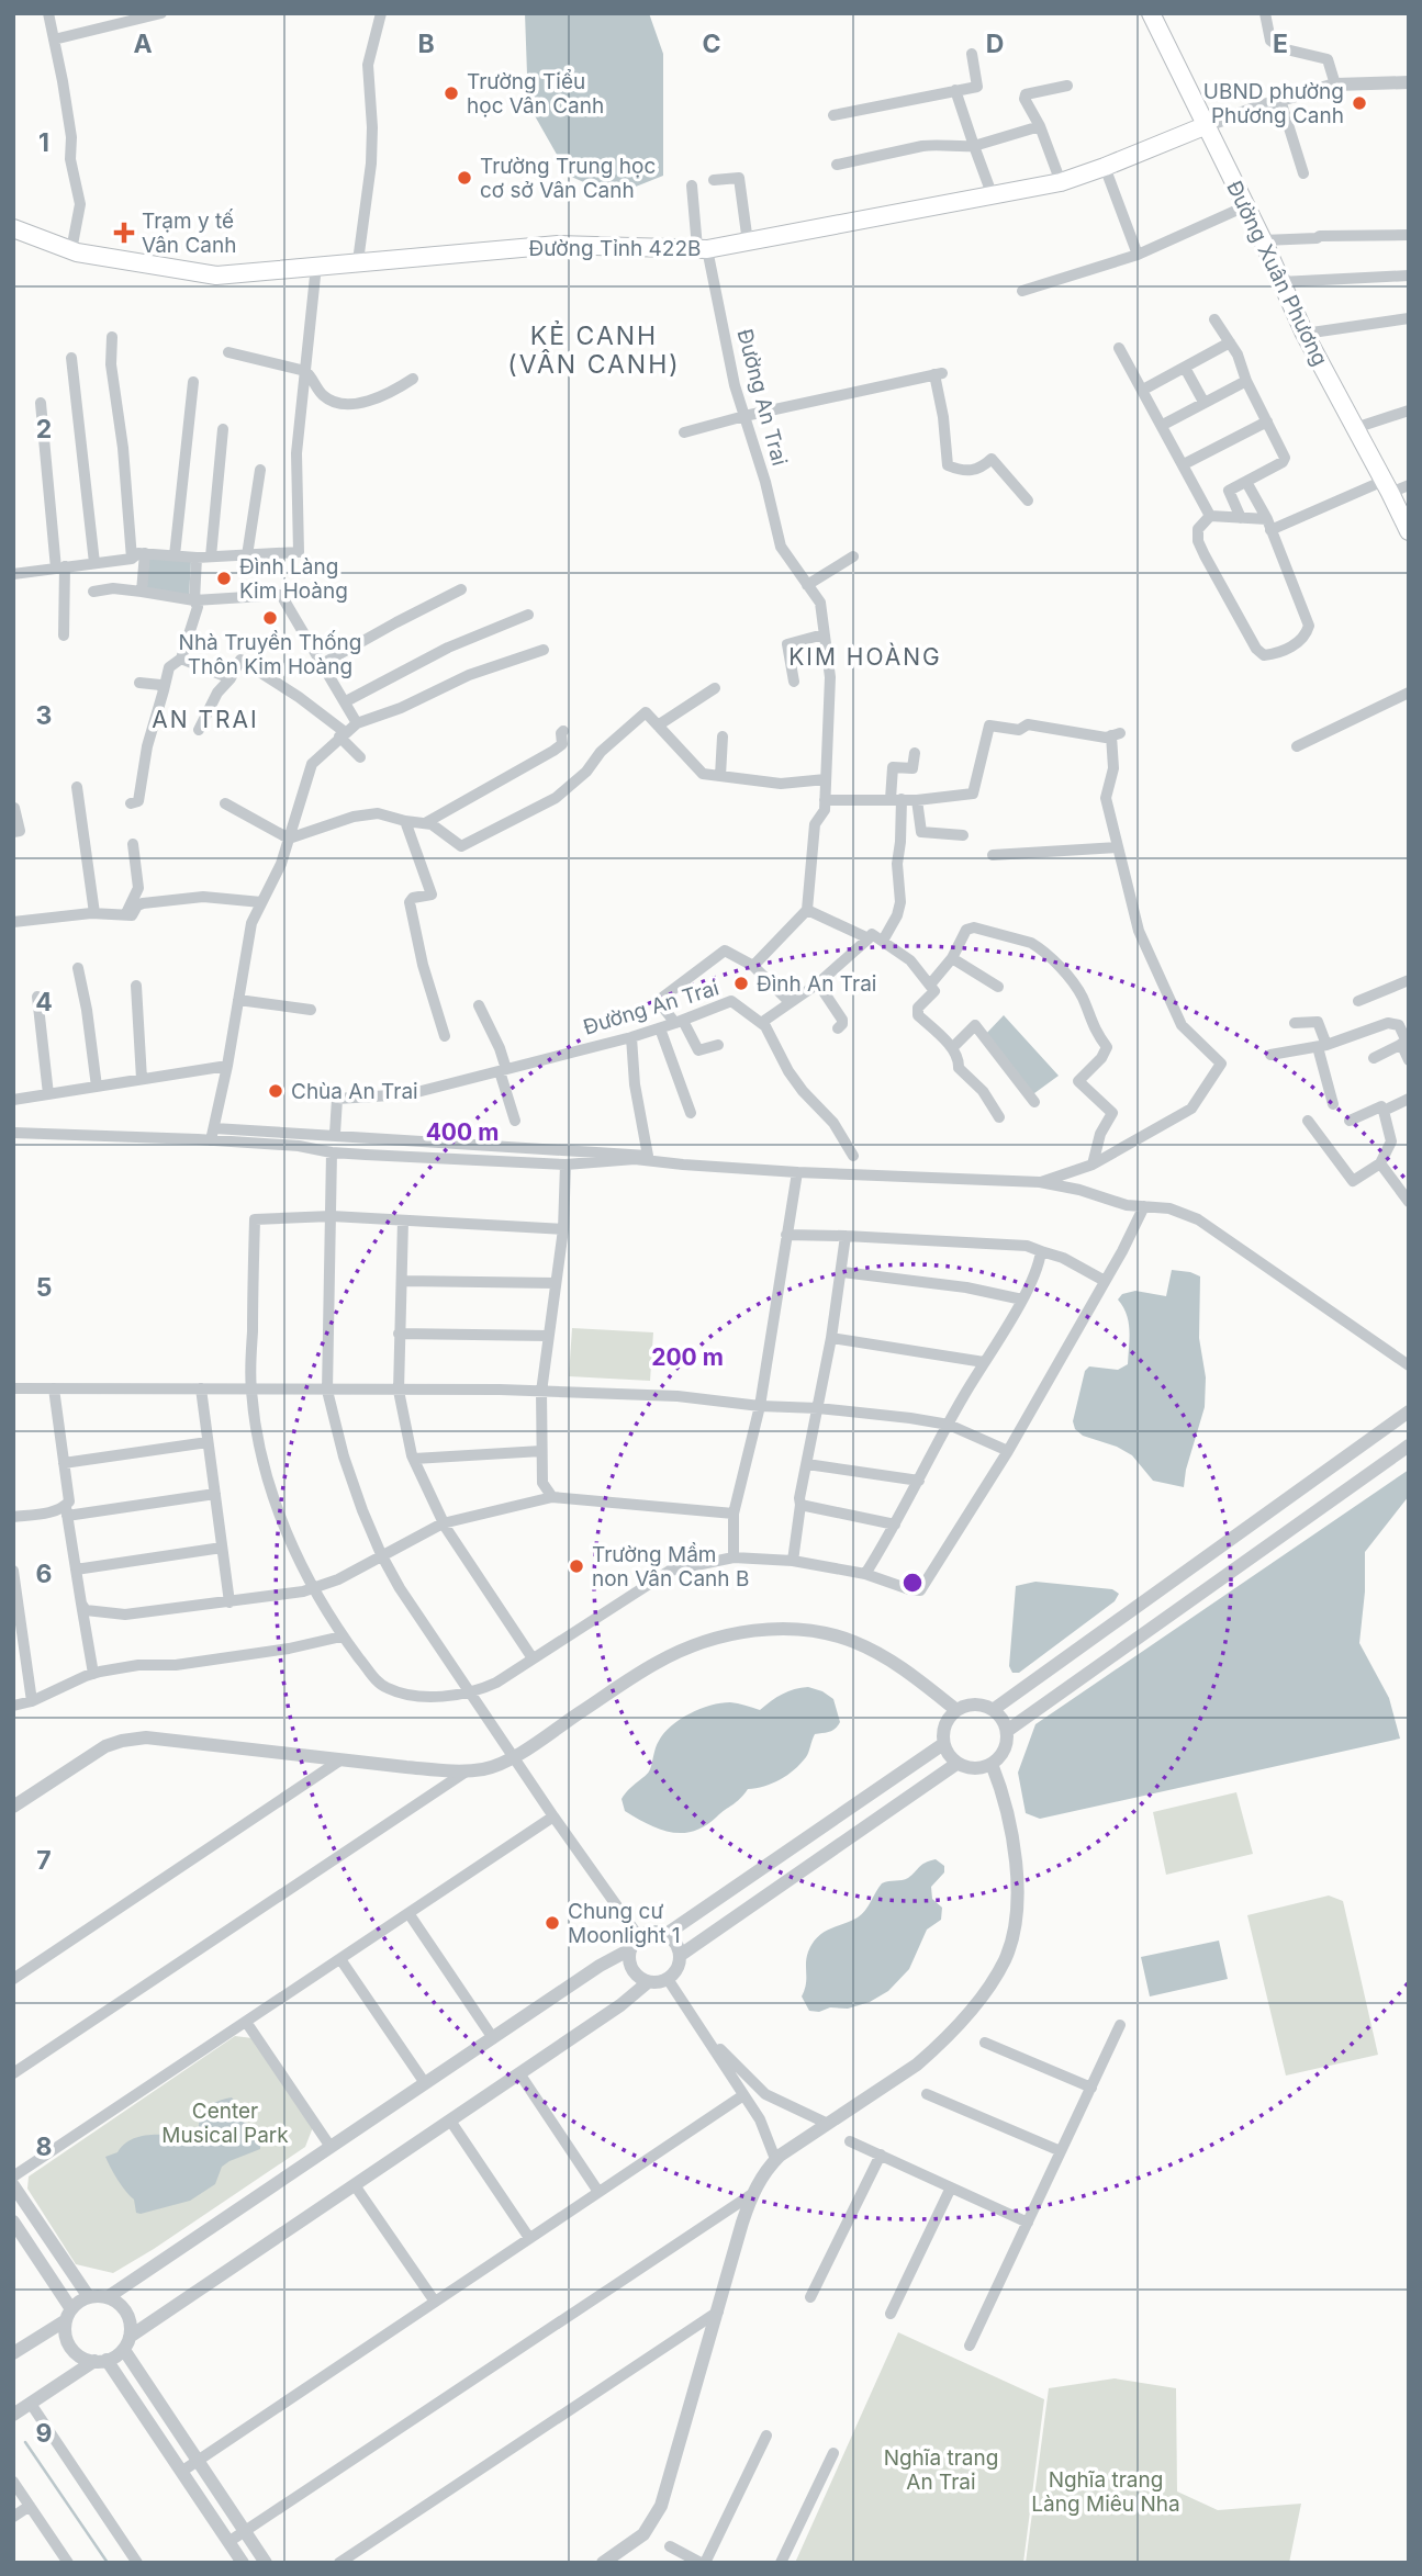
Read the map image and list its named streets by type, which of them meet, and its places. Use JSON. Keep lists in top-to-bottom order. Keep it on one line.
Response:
{"streets":{"main road":["Đường Tỉnh 422B","Đường Xuân Phương"],"street":["Đường An Trai"]},"crossings":[["Đường Tỉnh 422B","Đường Xuân Phương"],["Đường Tỉnh 422B","Đường An Trai"]],"districts":["KẺ CANH (VÂN CANH)","KIM HOÀNG","AN TRAI"],"parks":["Center Musical Park","Nghĩa trang An Trai","Nghĩa trang Làng Miêu Nha"],"places":{"other":["Trường Tiểu học Vân Canh","UBND phường Phương Canh","Trường Trung học cơ sở Vân Canh","Đình Làng Kim Hoàng","Nhà Truyền Thống Thôn Kim Hoàng","Đình An Trai","Chùa An Trai","Trường Mầm non Vân Canh B","Chung cư Moonlight 1"],"health":["Trạm y tế Vân Canh"]},"grid":{"columns":["A","B","C","D","E"],"rows":["1","2","3","4","5","6","7","8","9"]},"rings":["400 m","200 m"]}
